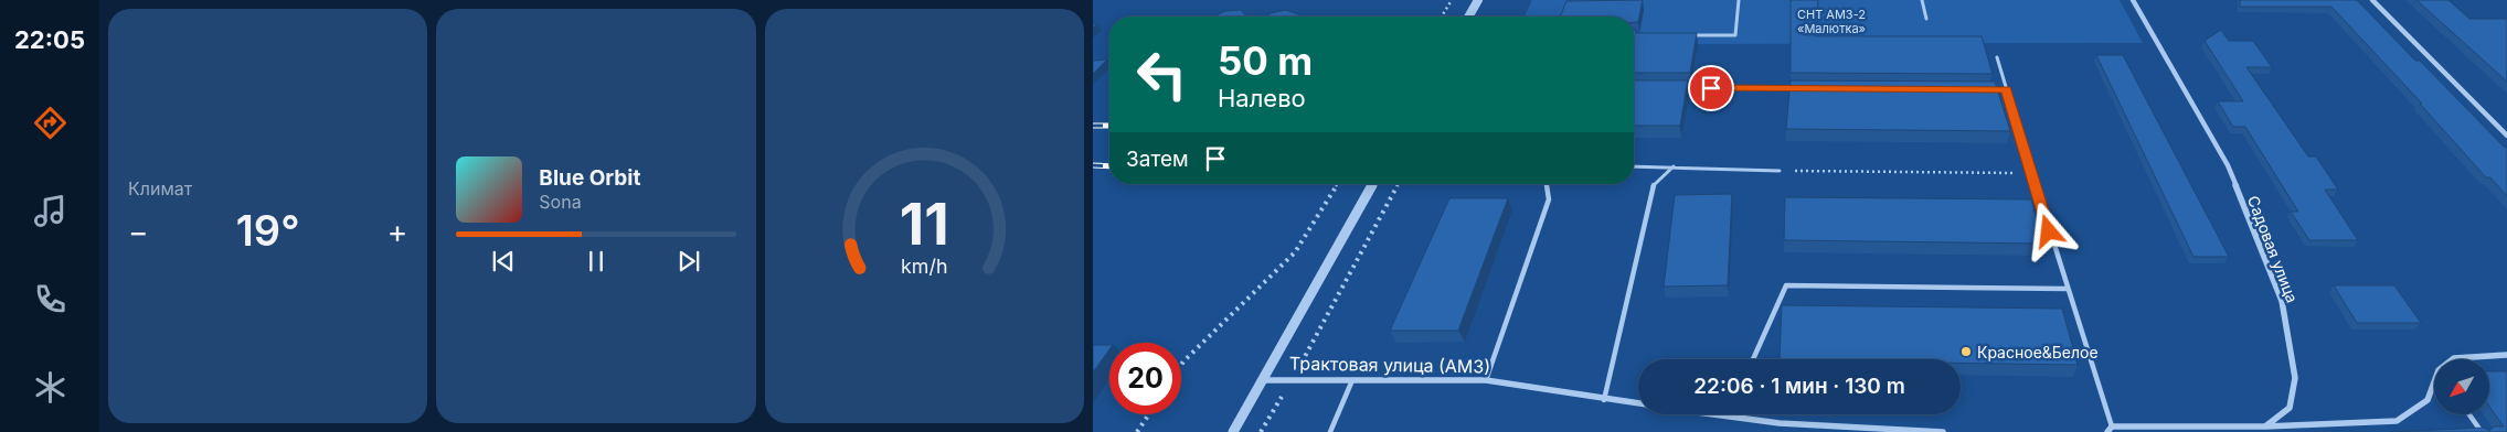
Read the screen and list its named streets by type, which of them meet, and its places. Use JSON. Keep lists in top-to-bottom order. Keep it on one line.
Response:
{"streets":{"street":["Садовая улица","Трактовая улица (АМЗ)"]},"parks":["СНТ АМЗ-2 «Малютка»"],"places":["Красное&Белое"],"north":"bottom left","page":{"tabs":"22:05","tile":"Климат","turn":["50 m","Налево"],"then":"Затем","song":["Blue Orbit","Sona"],"heat":["−","19°","+"],"limit":"20","trip":"22:06 · 1 мин · 130 m","gauge":["11","km/h"]}}
